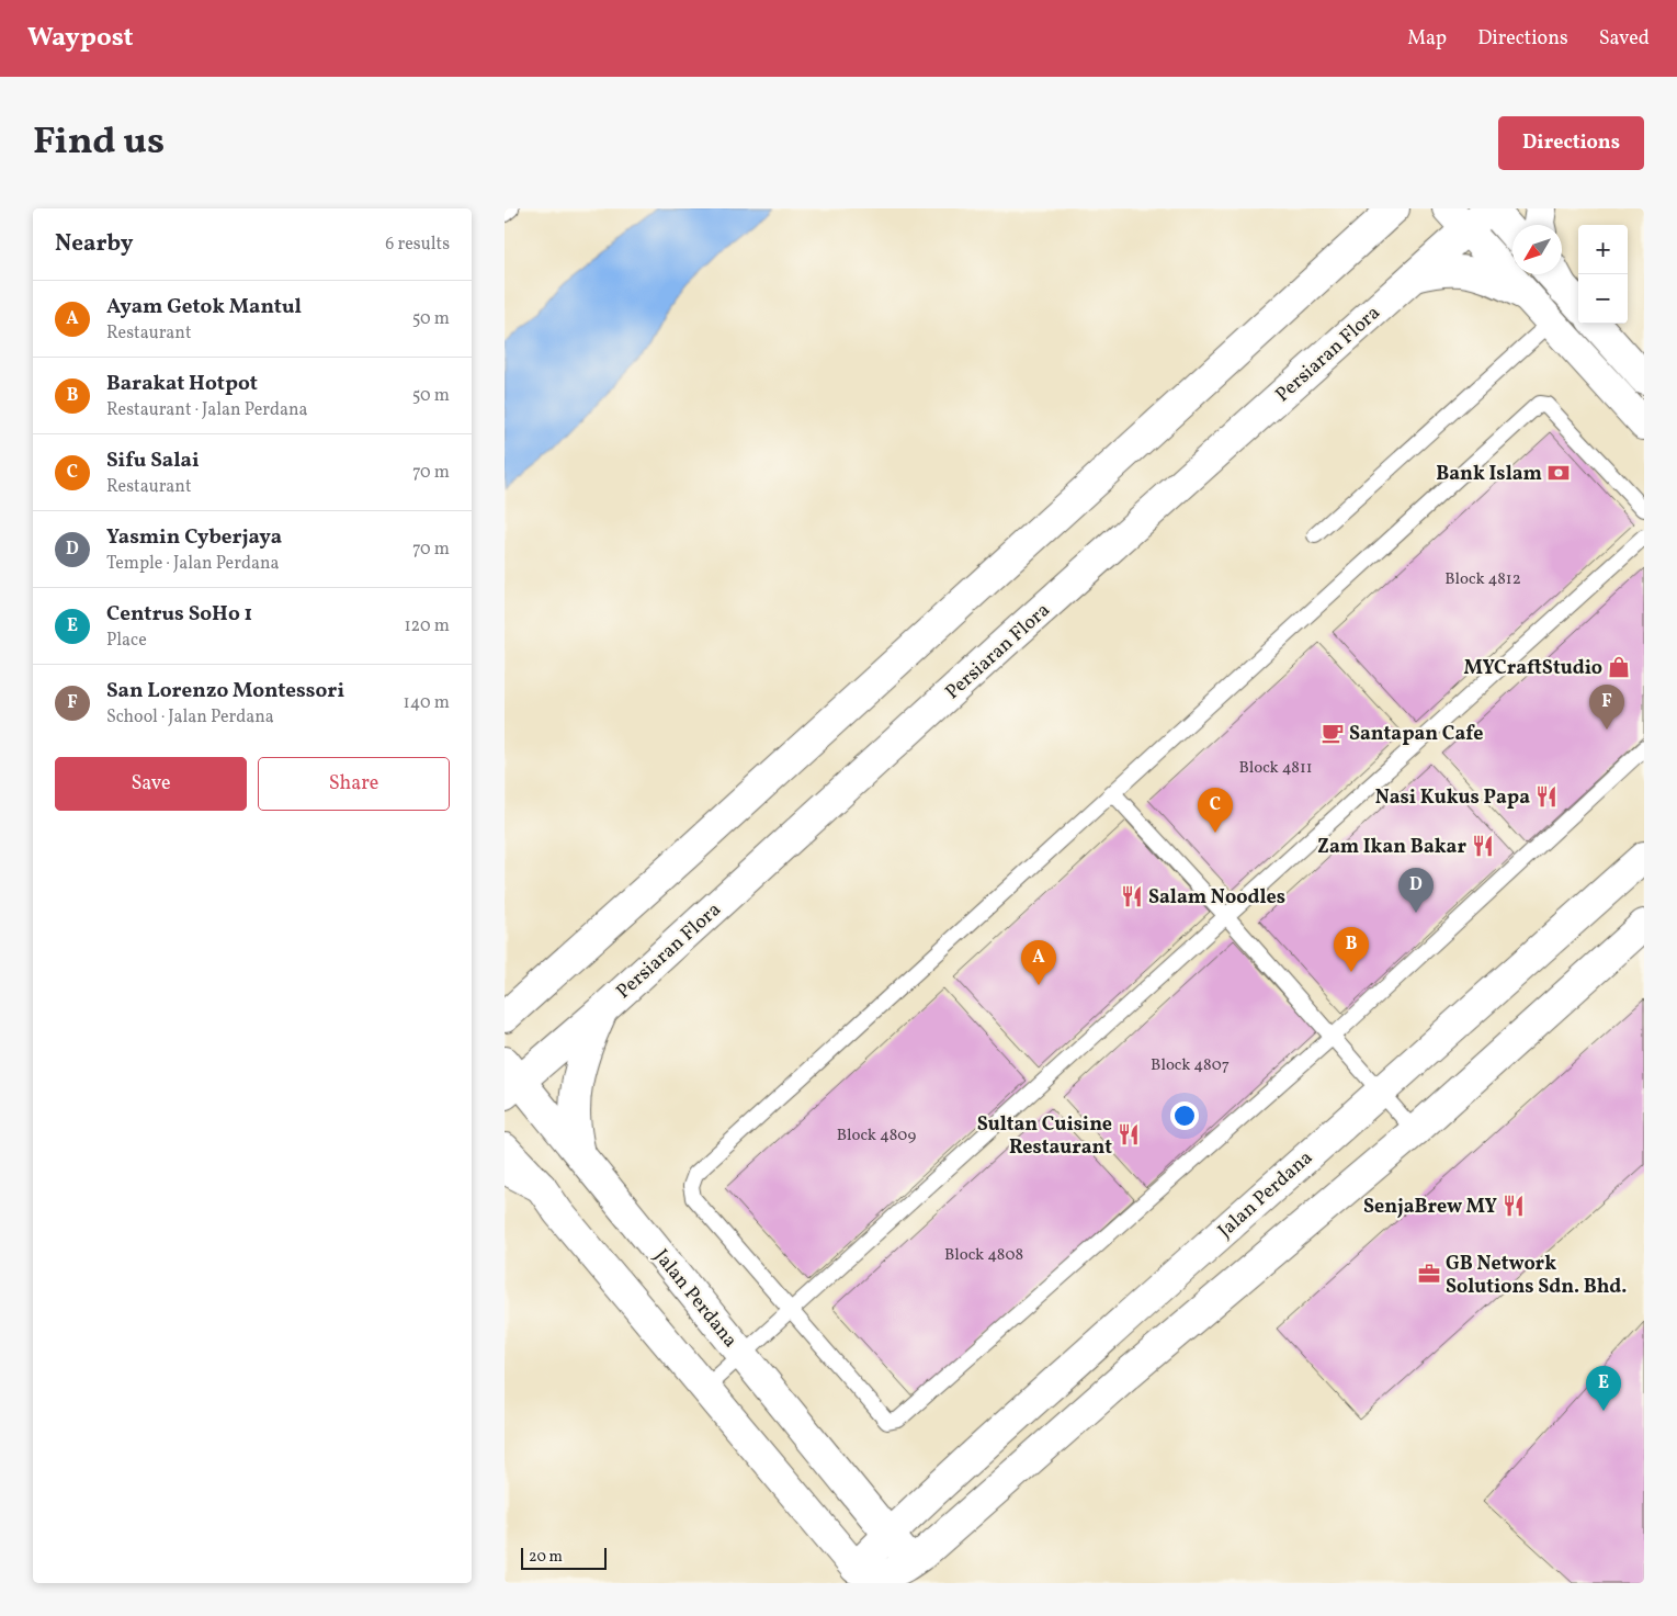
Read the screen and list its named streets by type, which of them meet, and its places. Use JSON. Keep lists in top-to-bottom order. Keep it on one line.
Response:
{"streets":{"street":["Persiaran Flora","Jalan Perdana"]},"crossings":[["Persiaran Flora","Jalan Perdana"]],"places":{"bank":["Bank Islam"],"shop":["MYCraftStudio"],"cafe":["Santapan Cafe"],"restaurant":["Nasi Kukus Papa","Zam Ikan Bakar","Salam Noodles","Sultan Cuisine Restaurant","SenjaBrew MY"],"office":["GB Network Solutions Sdn. Bhd."]},"house_numbers":["Block 4812","Block 4811","Block 4807","Block 4809","Block 4808"],"scale_bar":"20 m","north":"bottom left","page":{"header":"Waypost","nav":["Map","Directions","Saved"],"title":"Find us","buttons":["Directions",["Save","Share"]],"heading":["Nearby","6 results"],"map_buttons":["+","−"],"list":[{"mark":"A","name":"Ayam Getok Mantul","note":"Restaurant","value":"50 m"},{"mark":"B","name":"Barakat Hotpot","note":"Restaurant · Jalan Perdana","value":"50 m"},{"mark":"C","name":"Sifu Salai","note":"Restaurant","value":"70 m"},{"mark":"D","name":"Yasmin Cyberjaya","note":"Temple · Jalan Perdana","value":"70 m"},{"mark":"E","name":"Centrus SoHo 1","note":"Place","value":"120 m"},{"mark":"F","name":"San Lorenzo Montessori","note":"School · Jalan Perdana","value":"140 m"}],"pins":["F","C","D","B","A","E"],"scale":"20 m"}}
